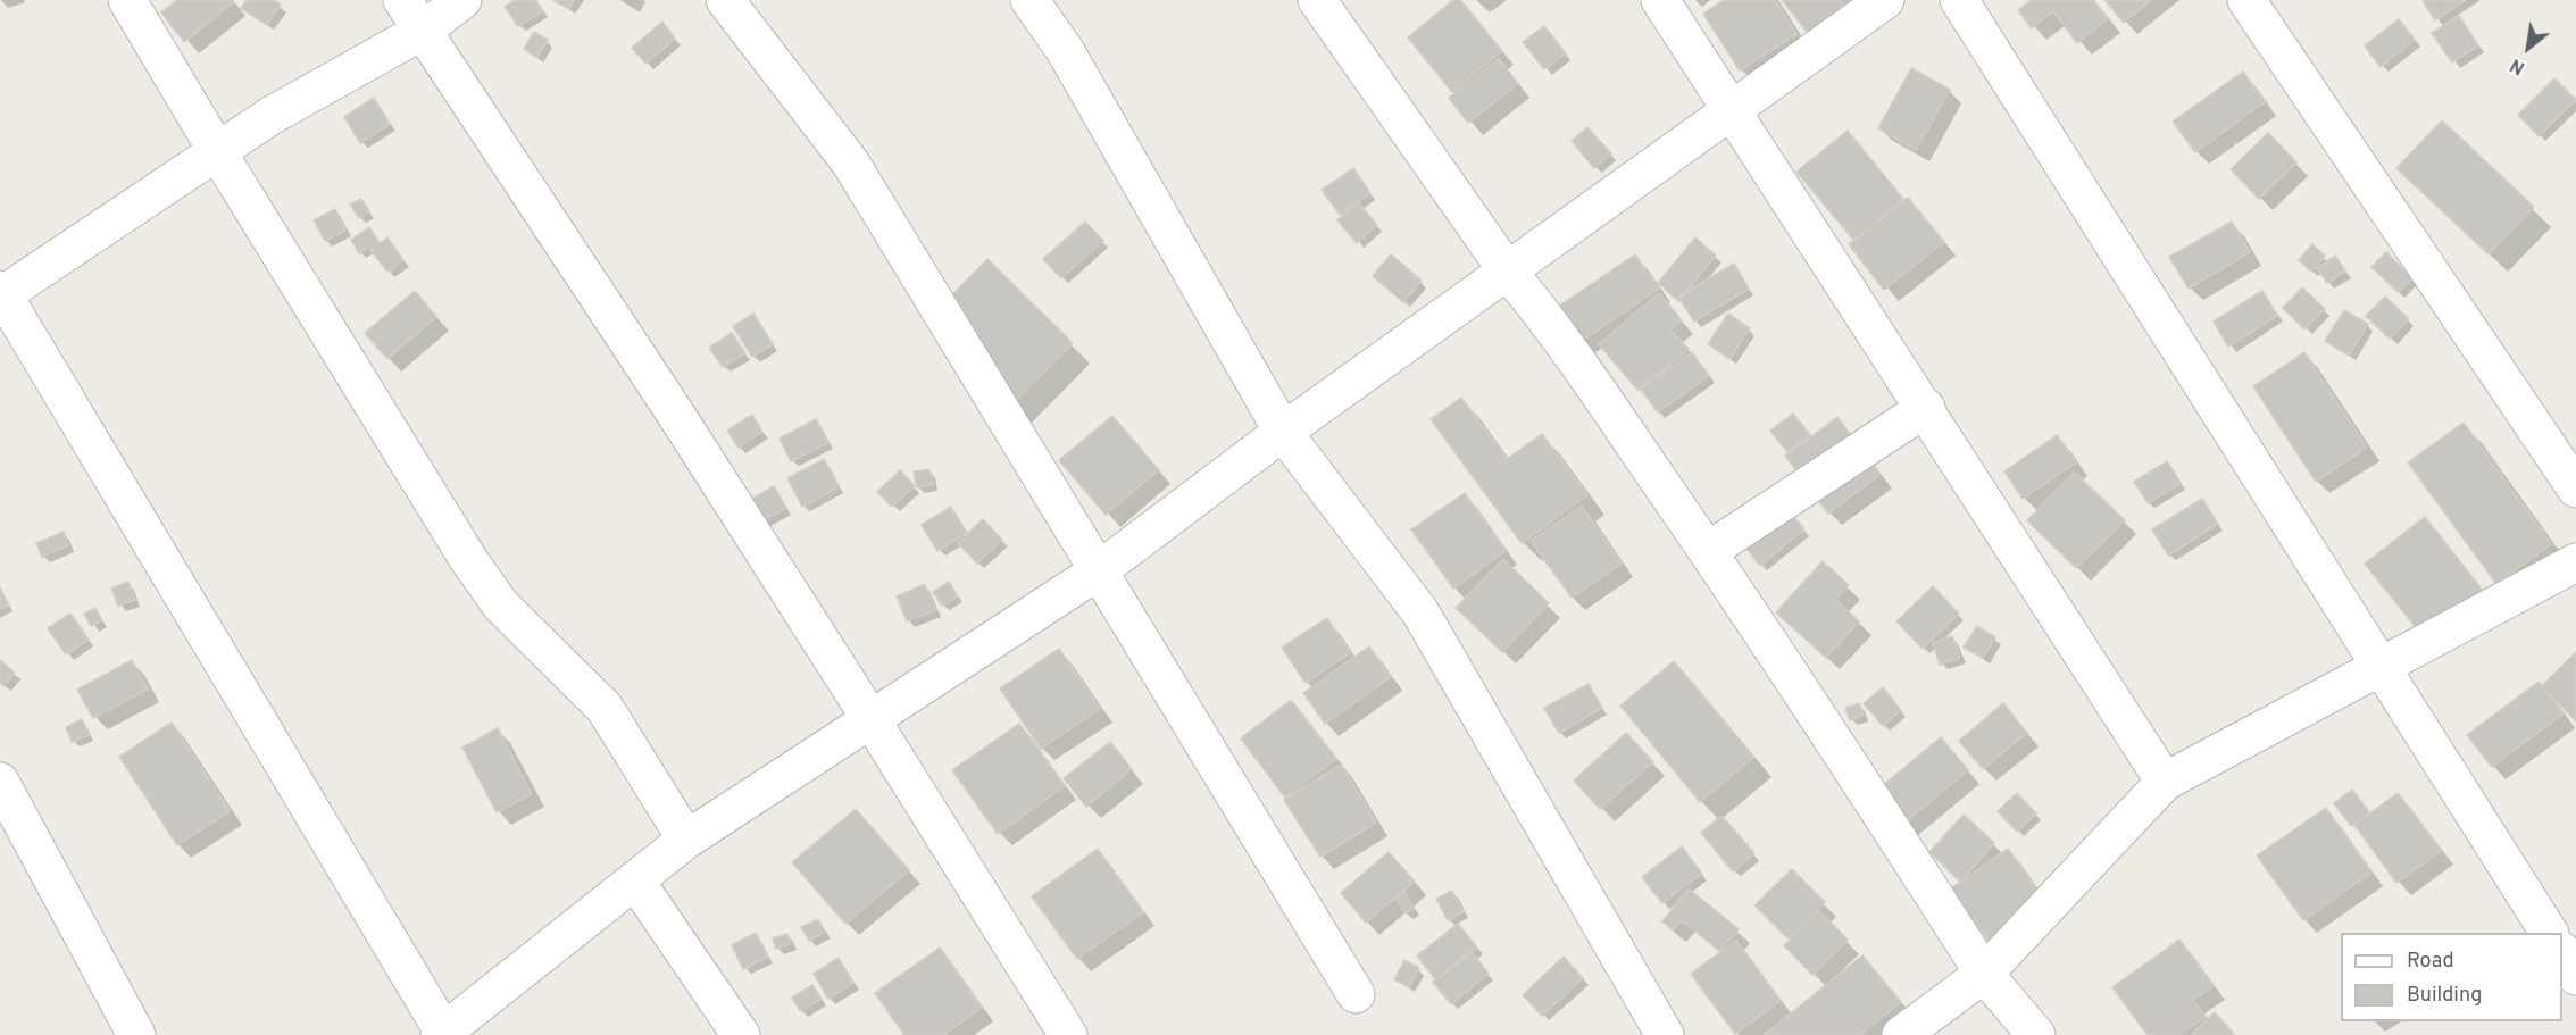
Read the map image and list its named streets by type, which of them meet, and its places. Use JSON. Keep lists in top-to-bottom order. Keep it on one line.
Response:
{"legend":["Road","Building"],"north":"bottom left"}
